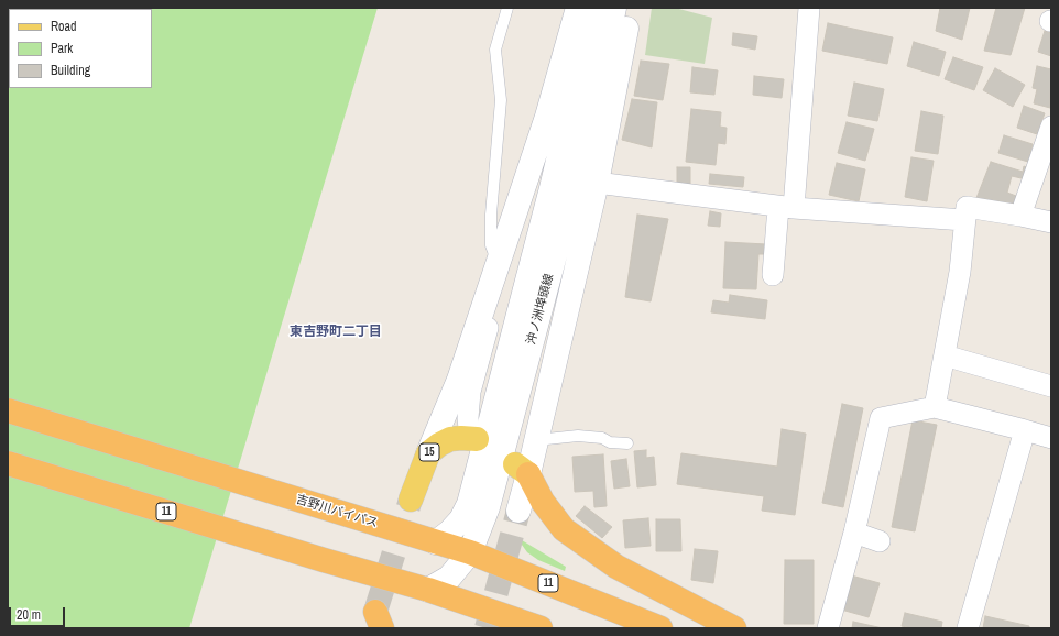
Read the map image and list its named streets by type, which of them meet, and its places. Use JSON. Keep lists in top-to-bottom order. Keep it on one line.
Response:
{"streets":{"highway":["11","吉野川バイパス"],"main road":["沖ノ洲埠頭線","15"]},"crossings":[["沖ノ洲埠頭線","11"],["沖ノ洲埠頭線","吉野川バイパス"]],"districts":["東吉野町二丁目"],"legend":["Road","Park","Building"],"scale_bar":"20 m"}
